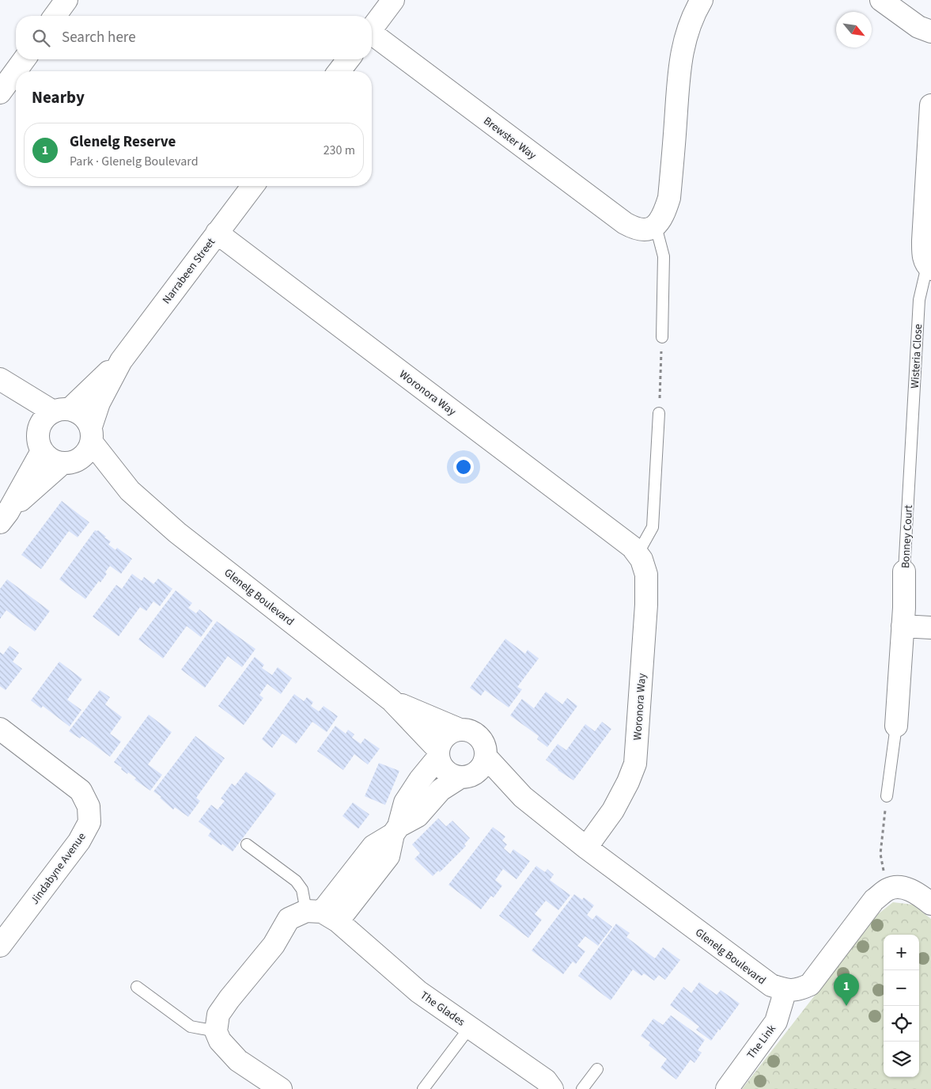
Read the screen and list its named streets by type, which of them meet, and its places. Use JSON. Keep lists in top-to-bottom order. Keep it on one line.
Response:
{"streets":{"street":["Brewster Way","Narrabeen Street","Wisteria Close","Woronora Way","Bonney Court","Glenelg Boulevard","Jindabyne Avenue","The Glades","The Link"]},"crossings":[["Narrabeen Street","Woronora Way"],["Narrabeen Street","Glenelg Boulevard"],["Wisteria Close","Bonney Court"],["Woronora Way","Glenelg Boulevard"],["Glenelg Boulevard","The Link"]],"north":"bottom right","page":{"search":"Search here","heading":"Nearby","list":[{"mark":"1","name":"Glenelg Reserve","note":"Park · Glenelg Boulevard","value":"230 m"}],"map_buttons":["+","−"],"pins":"1"}}
